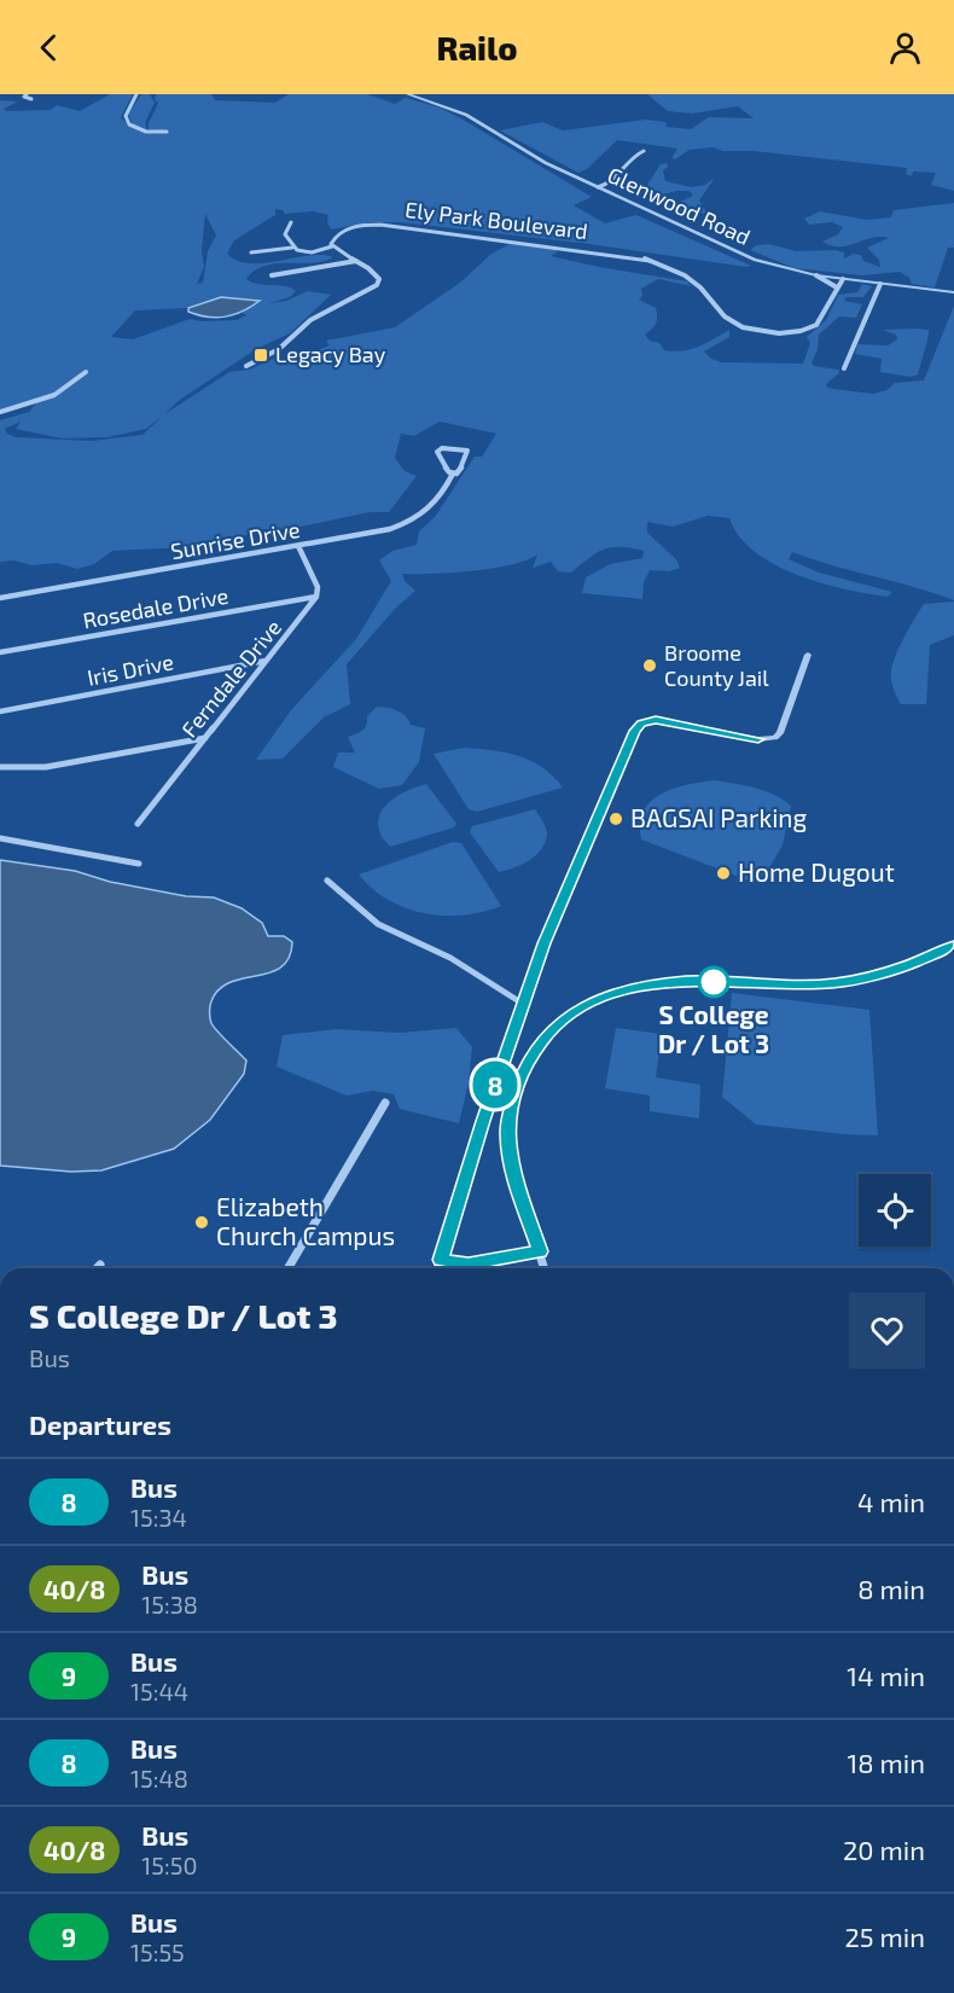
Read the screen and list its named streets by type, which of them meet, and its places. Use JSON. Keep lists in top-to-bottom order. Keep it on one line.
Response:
{"streets":{"street":["Glenwood Road","Ely Park Boulevard","Sunrise Drive","Rosedale Drive","Iris Drive","Ferndale Drive"]},"crossings":[["Glenwood Road","Ely Park Boulevard"],["Rosedale Drive","Ferndale Drive"],["Iris Drive","Ferndale Drive"]],"places":{"transit":["Legacy Bay"],"other":["Broome County Jail","BAGSAI Parking","Home Dugout","S College Dr / Lot 3","Elizabeth Church Campus"]},"lines":["bus line 8"],"page":{"header":"Railo","on_map":"8","heading":[["S College Dr / Lot 3","Bus"],"Departures"],"list":[{"mark":"8","name":"Bus","note":"15:34","value":"4 min"},{"mark":"40/8","name":"Bus","note":"15:38","value":"8 min"},{"mark":"9","name":"Bus","note":"15:44","value":"14 min"},{"mark":"8","name":"Bus","note":"15:48","value":"18 min"},{"mark":"40/8","name":"Bus","note":"15:50","value":"20 min"},{"mark":"9","name":"Bus","note":"15:55","value":"25 min"}]}}
